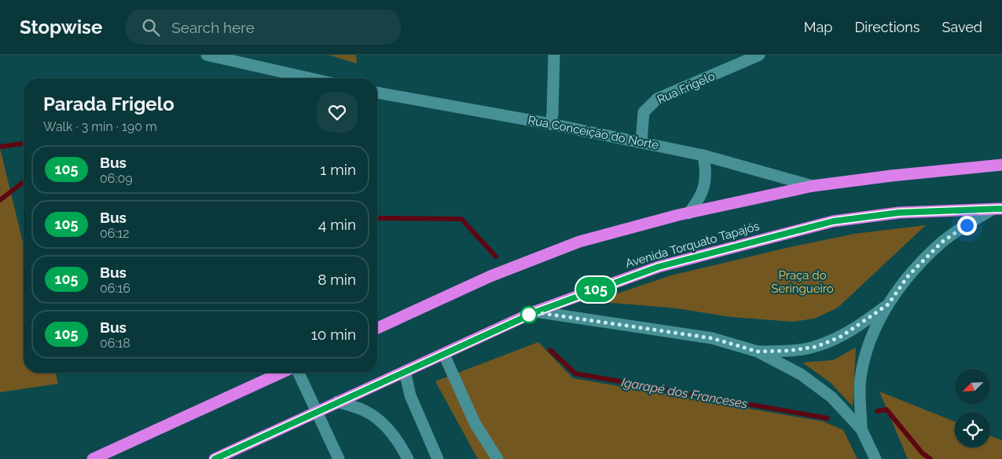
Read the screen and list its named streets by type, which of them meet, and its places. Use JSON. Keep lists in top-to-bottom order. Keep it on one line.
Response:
{"streets":{"highway":["Avenida Torquato Tapajós"],"street":["Rua Frigelo","Rua Conceição do Norte"]},"crossings":[["Rua Frigelo","Rua Conceição do Norte"]],"water":["Igarapé dos Franceses"],"parks":["Praça do Seringueiro"],"lines":["bus line 105"],"north":"bottom left","page":{"header":"Stopwise","search":"Search here","nav":["Map","Directions","Saved"],"on_map":"105","heading":["Parada Frigelo","Walk · 3 min · 190 m"],"list":[{"mark":"105","name":"Bus","note":"06:09","value":"1 min"},{"mark":"105","name":"Bus","note":"06:12","value":"4 min"},{"mark":"105","name":"Bus","note":"06:16","value":"8 min"},{"mark":"105","name":"Bus","note":"06:18","value":"10 min"}]}}
